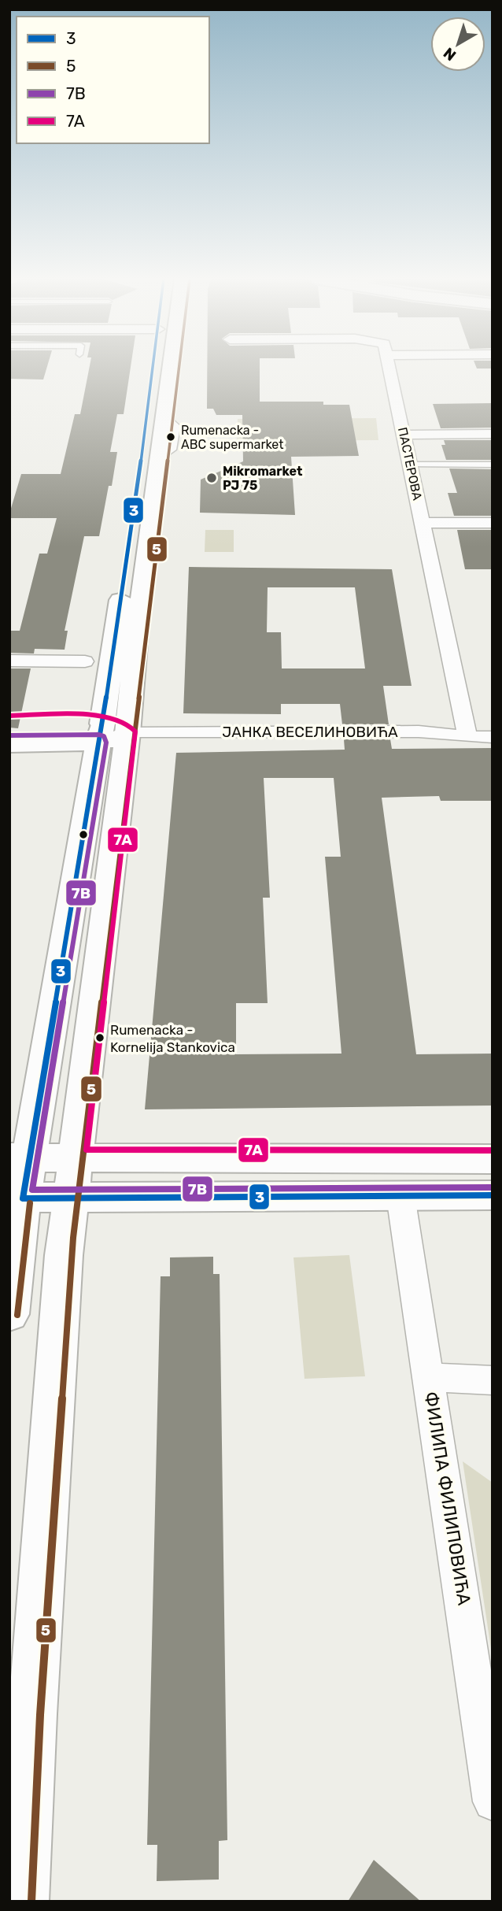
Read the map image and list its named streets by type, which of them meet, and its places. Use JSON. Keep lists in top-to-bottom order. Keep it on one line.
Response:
{"streets":{"street":["ПАСТЕРОВА","ЈАНКА ВЕСЕЛИНОВИЋА","ФИЛИПА ФИЛИПОВИЋА"]},"crossings":[["ПАСТЕРОВА","ЈАНКА ВЕСЕЛИНОВИЋА"]],"places":["Rumenacka - ABC supermarket","Mikromarket PJ 75","Rumenacka - Kornelija Stankovica"],"lines":["transit line 3","transit line 5","transit line 7A","transit line 7B"],"legend":["3","5","7B","7A"],"north":"bottom left"}
